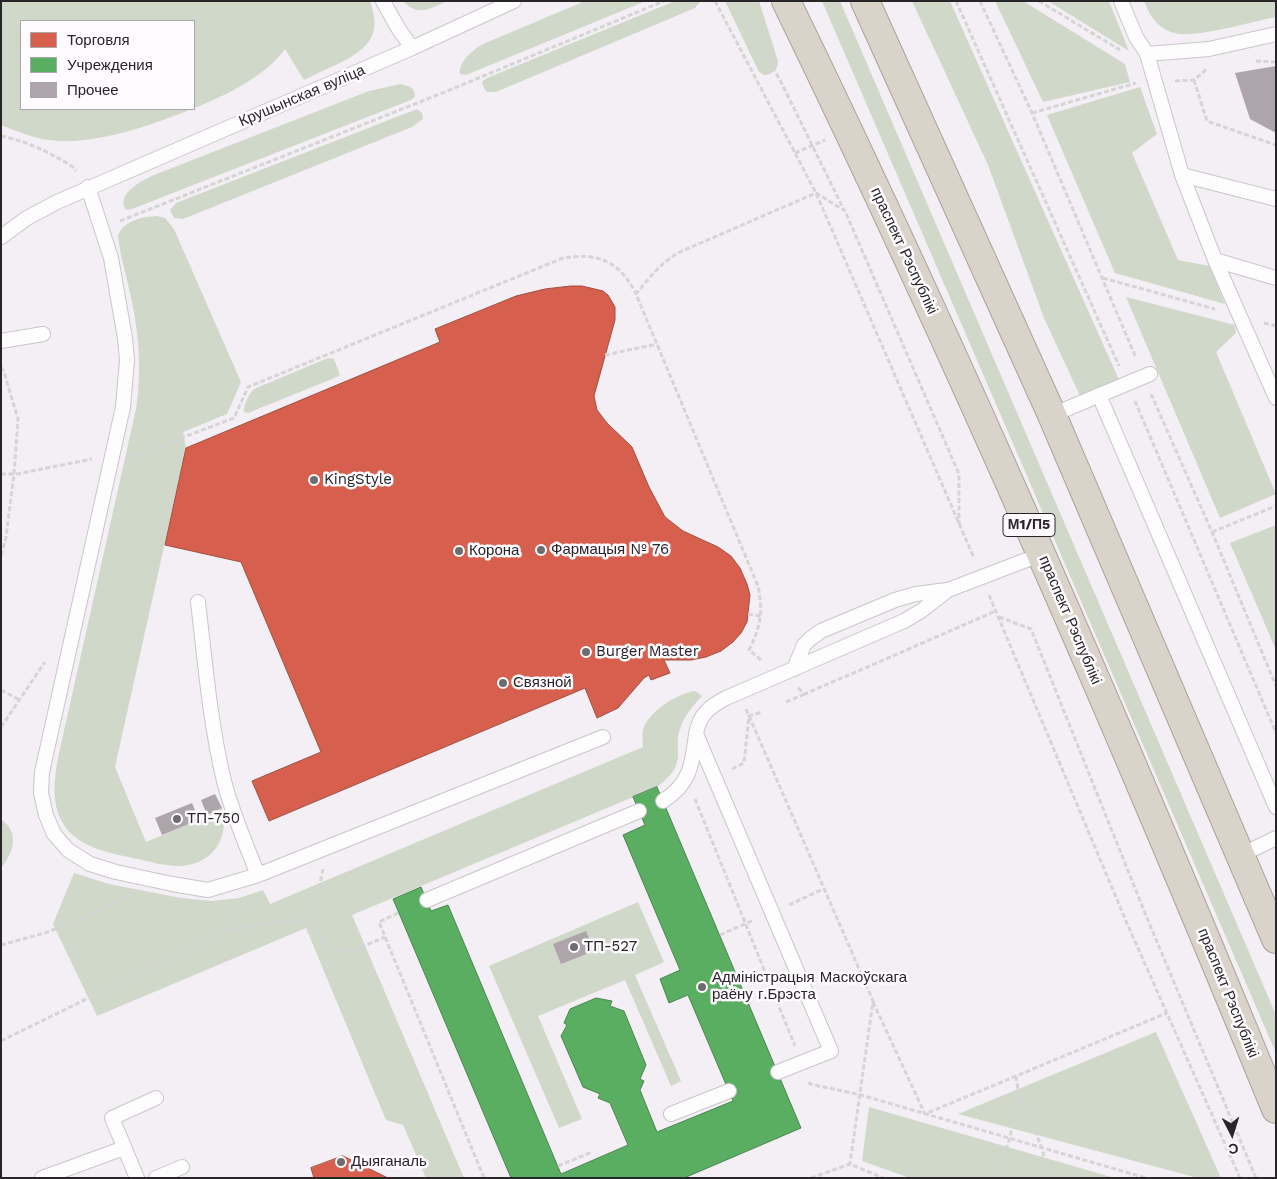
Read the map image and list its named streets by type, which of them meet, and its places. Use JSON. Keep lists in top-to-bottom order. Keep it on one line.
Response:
{"streets":{"highway":["праспект Рэспублікі","М1/П5"],"lane":["Крушынская вуліца"]},"places":["KingStyle","Фармацыя № 76","Корона","Burger Master","Связной","ТП-750","ТП-527","Адміністрацыя Маскоўскага раёну г.Брэста","Дыяганаль"],"legend":["Торговля","Учреждения","Прочее"],"north":"bottom"}
